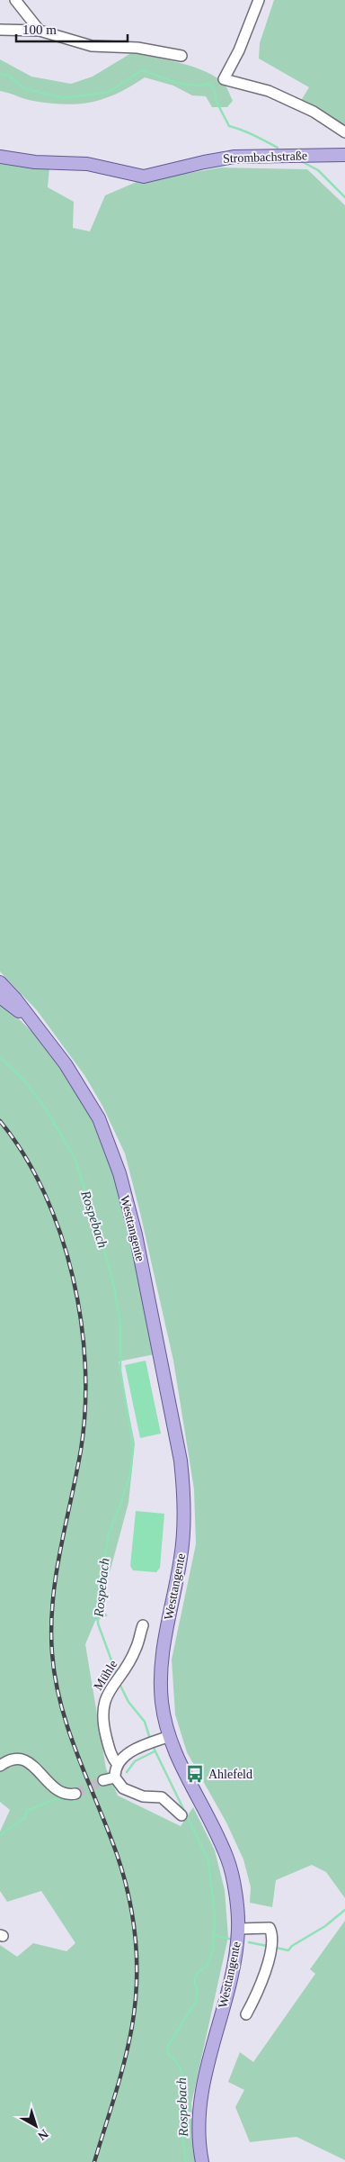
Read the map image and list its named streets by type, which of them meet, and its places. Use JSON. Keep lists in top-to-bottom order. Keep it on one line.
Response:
{"streets":{"main road":["Strombachstraße","Westtangente"],"street":["Mühle"]},"water":["Rospebach"],"places":{"bus stop":["Ahlefeld"]},"scale_bar":"100 m","north":"bottom right"}
